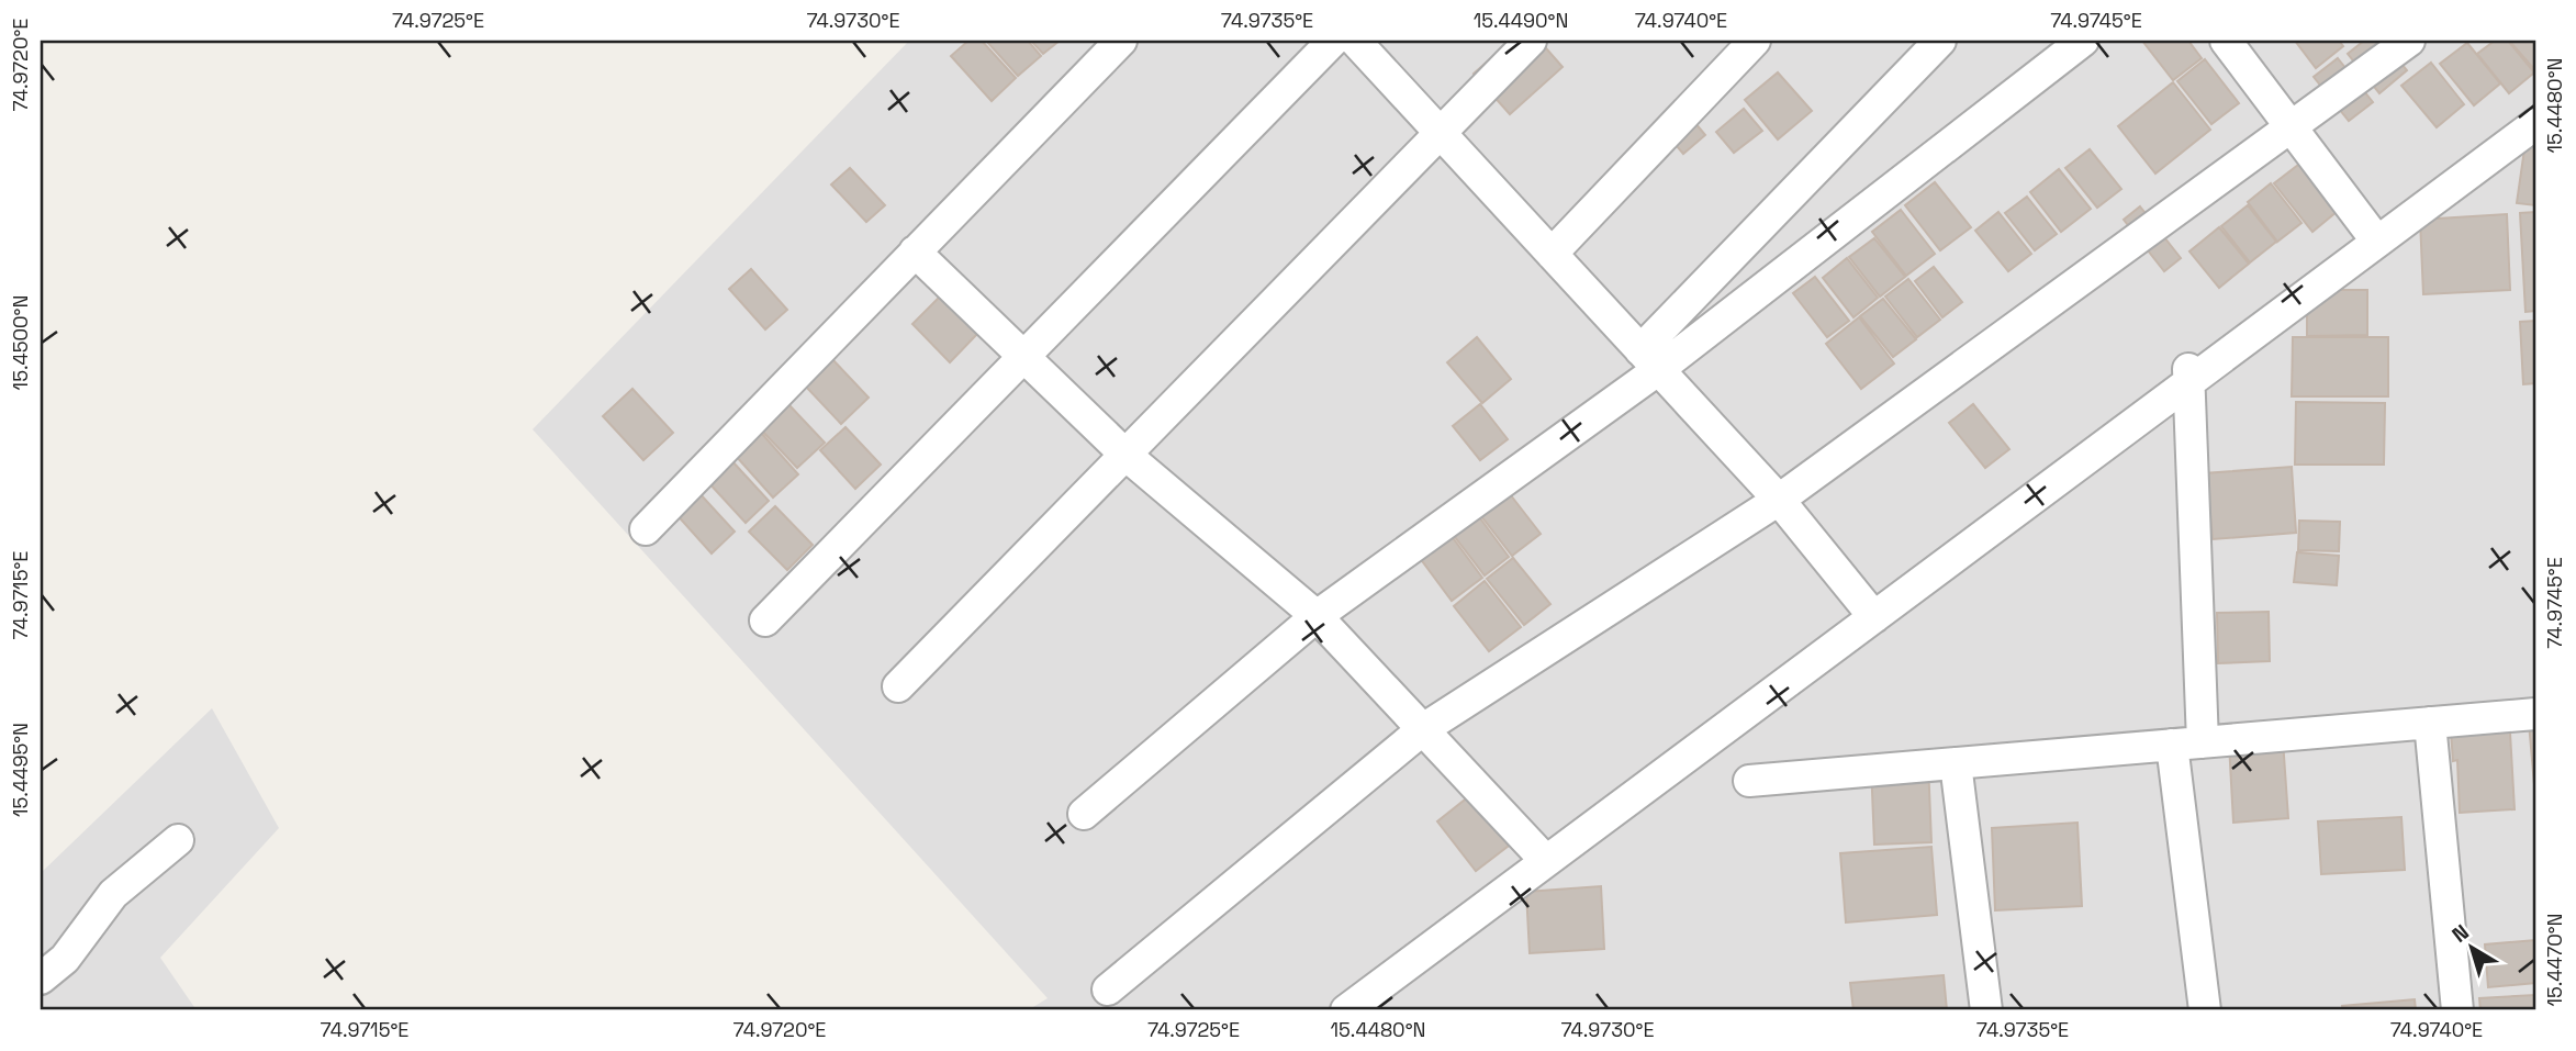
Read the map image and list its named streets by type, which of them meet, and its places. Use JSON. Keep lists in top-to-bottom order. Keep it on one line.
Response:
{"north":"top left","coordinates":["74.9725°E","74.9730°E","74.9735°E","15.4490°N","74.9740°E","74.9745°E","74.9720°E","15.4480°N","15.4500°N","74.9715°E","15.4495°N","15.4470°N"]}
